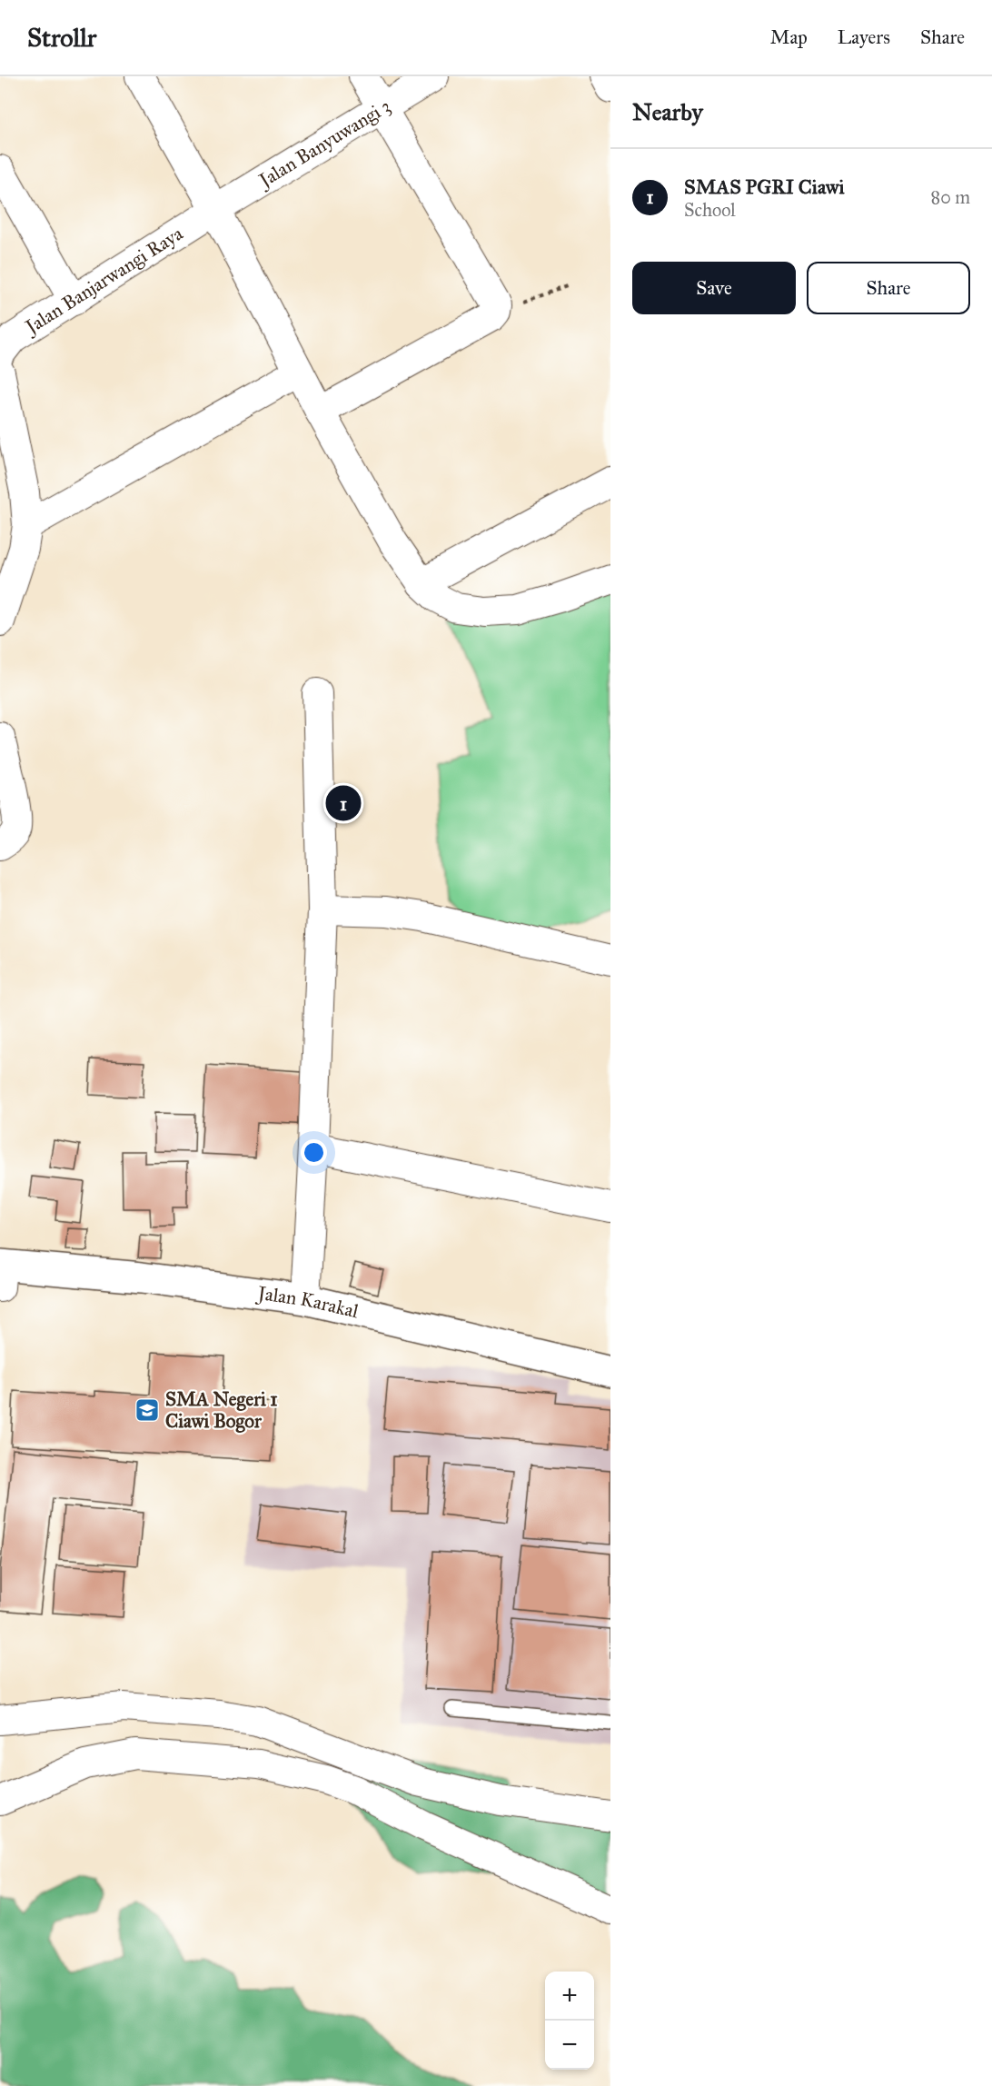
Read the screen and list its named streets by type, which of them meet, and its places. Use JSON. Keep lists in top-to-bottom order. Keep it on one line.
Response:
{"streets":{"main road":["Jalan Karakal"],"street":["Jalan Banyuwangi 3","Jalan Banjarwangi Raya"]},"crossings":[["Jalan Banyuwangi 3","Jalan Banjarwangi Raya"]],"places":{"school or university":["SMA Negeri 1 Ciawi Bogor"]},"page":{"header":"Strollr","nav":["Map","Layers","Share"],"heading":"Nearby","list":[{"mark":"1","name":"SMAS PGRI Ciawi","note":"School","value":"80 m"}],"buttons":["Save","Share"],"pins":"1","map_buttons":["+","−"]}}
